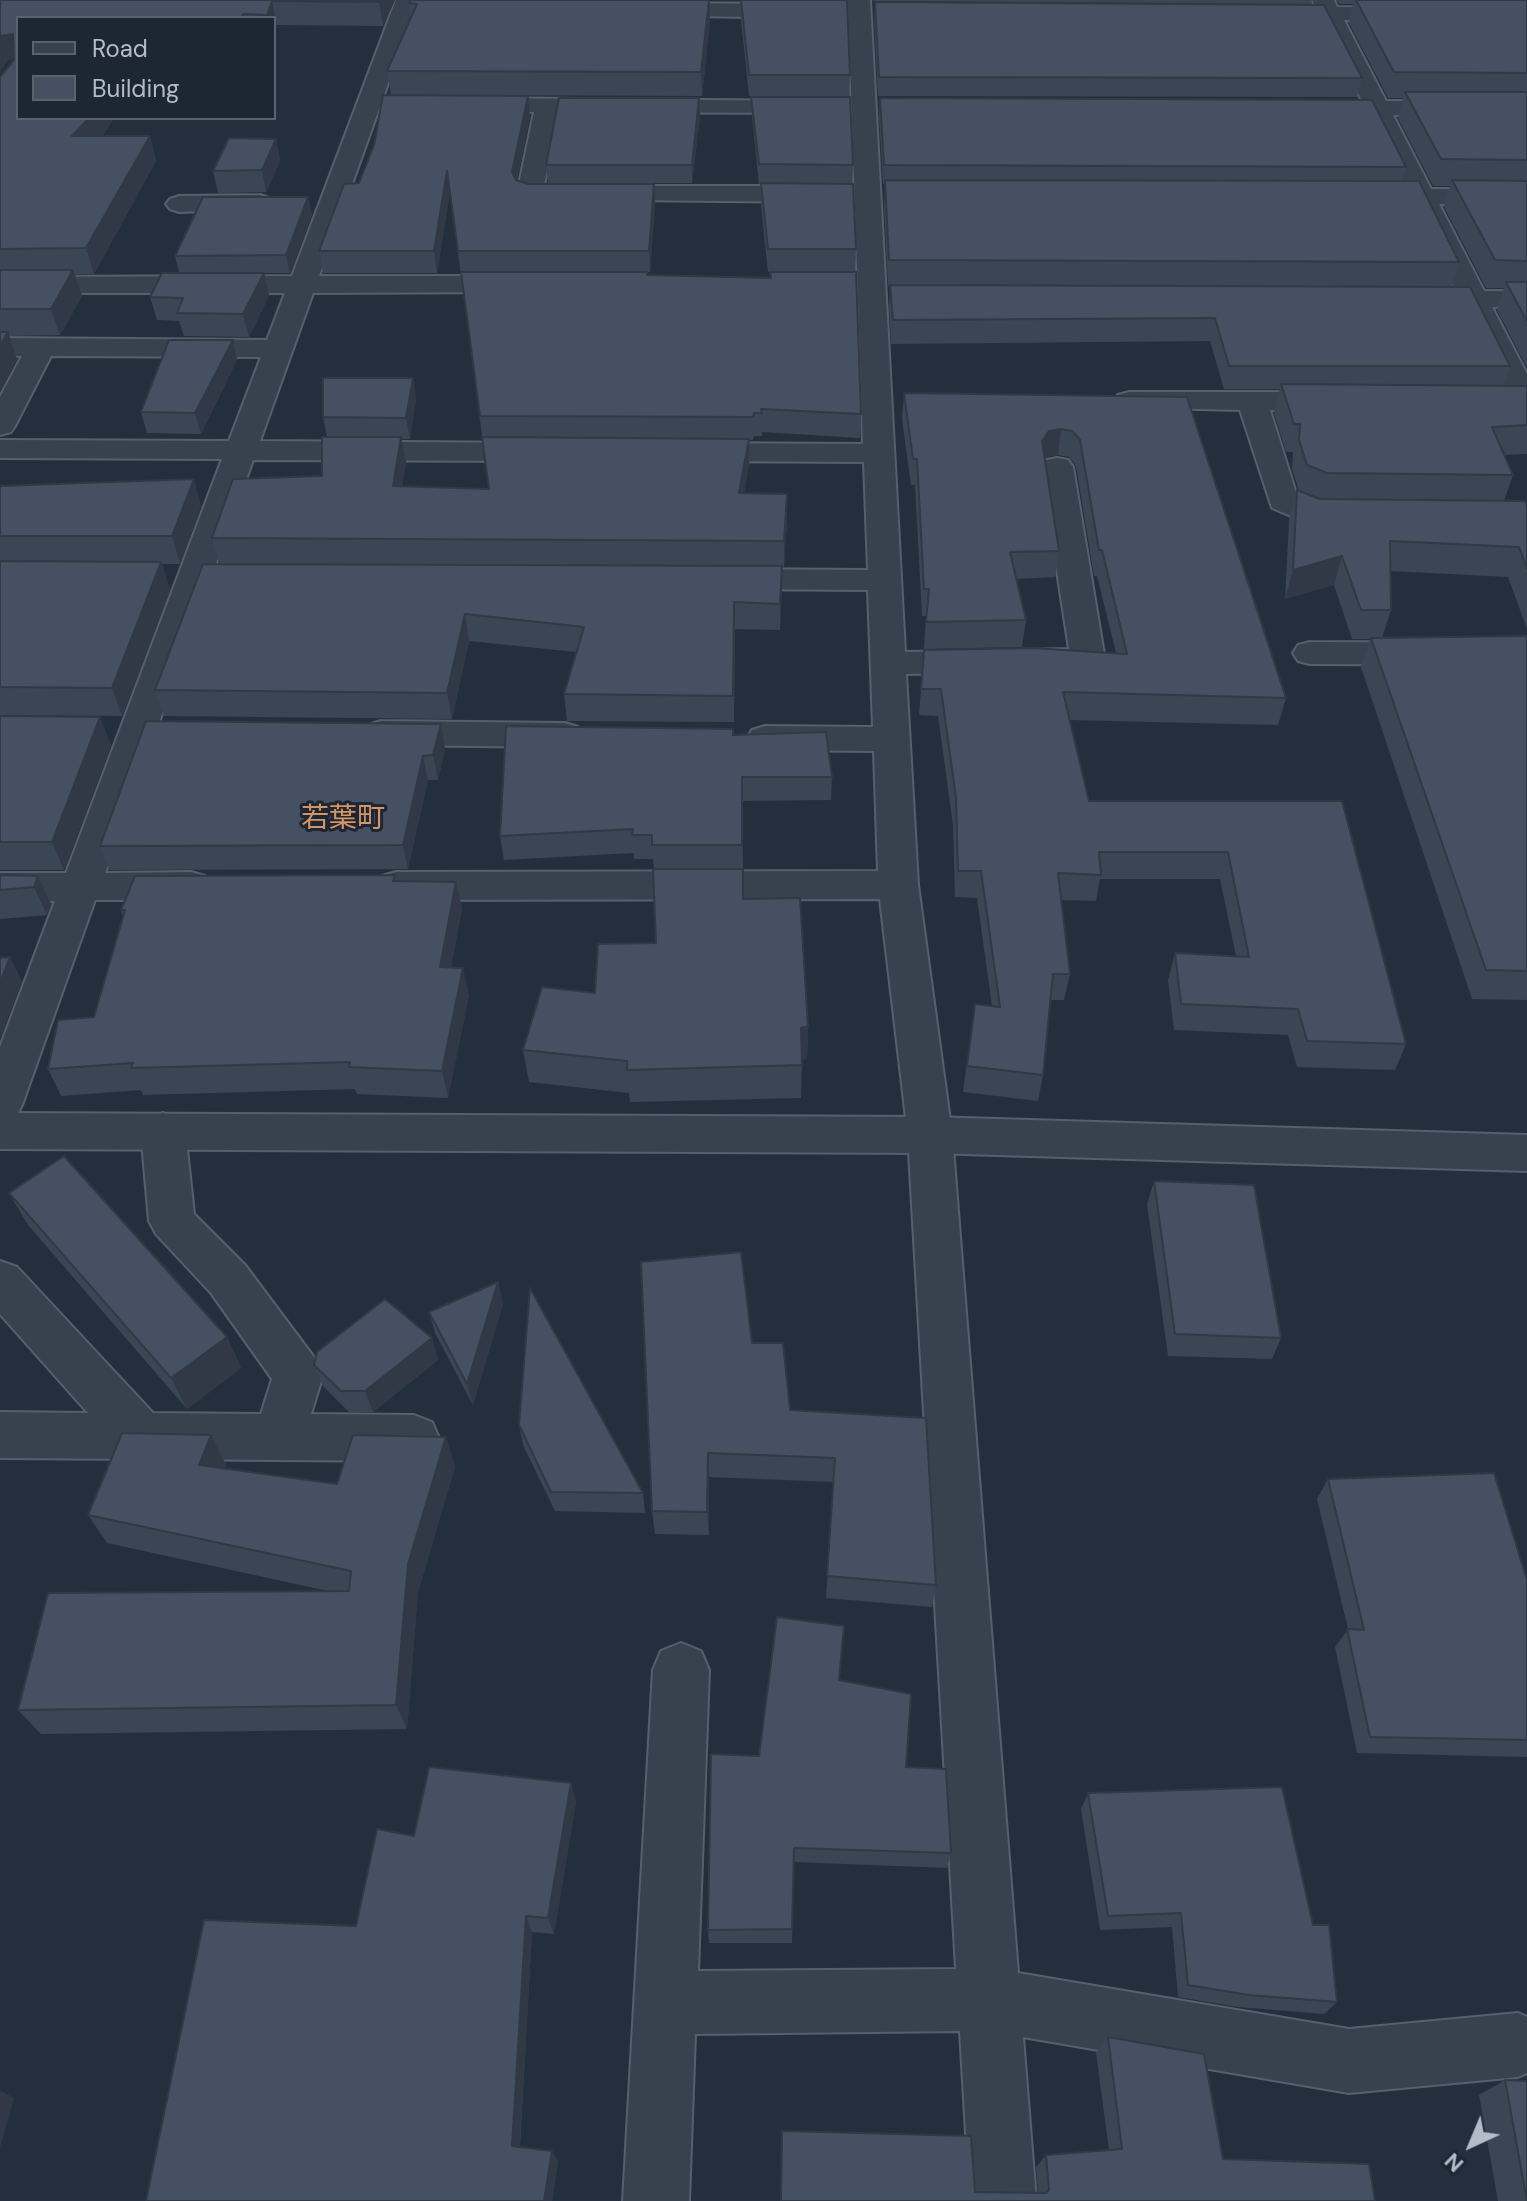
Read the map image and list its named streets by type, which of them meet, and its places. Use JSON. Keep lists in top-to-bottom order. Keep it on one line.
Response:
{"districts":["若葉町"],"legend":["Road","Building"],"north":"bottom left"}
